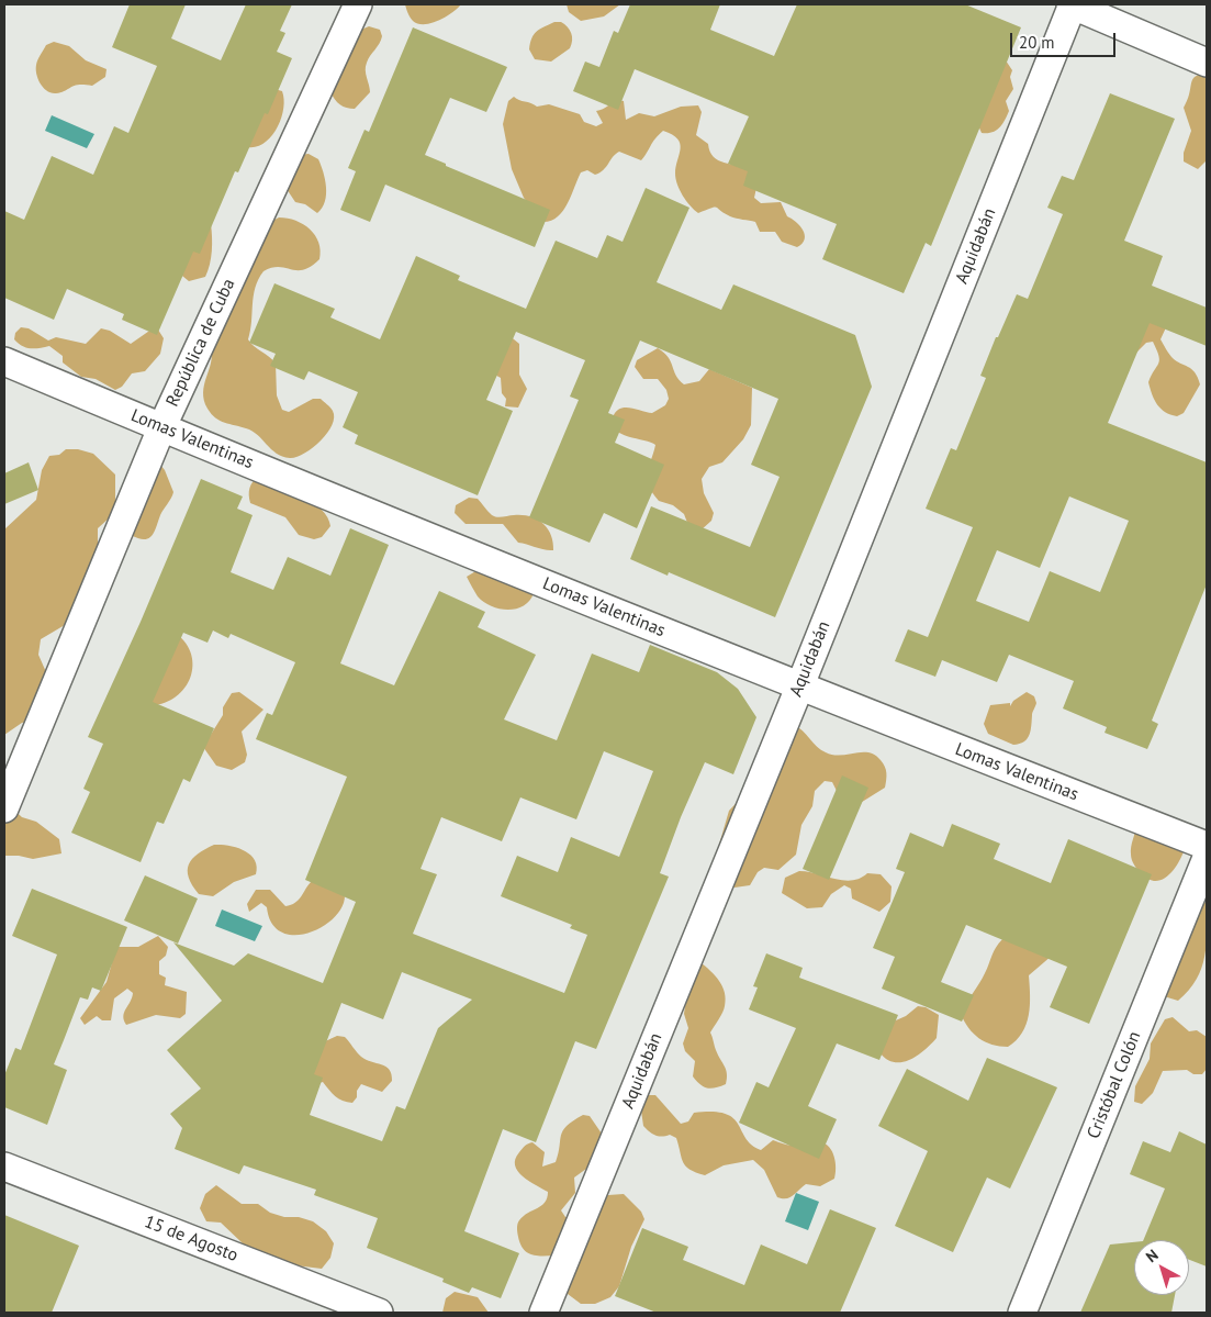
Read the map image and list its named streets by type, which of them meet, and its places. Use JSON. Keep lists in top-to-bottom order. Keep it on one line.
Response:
{"streets":{"street":["Aquidabán","República de Cuba","Lomas Valentinas","Cristóbal Colón","15 de Agosto"]},"crossings":[["Aquidabán","Lomas Valentinas"],["República de Cuba","Lomas Valentinas"]],"scale_bar":"20 m","north":"top left"}
